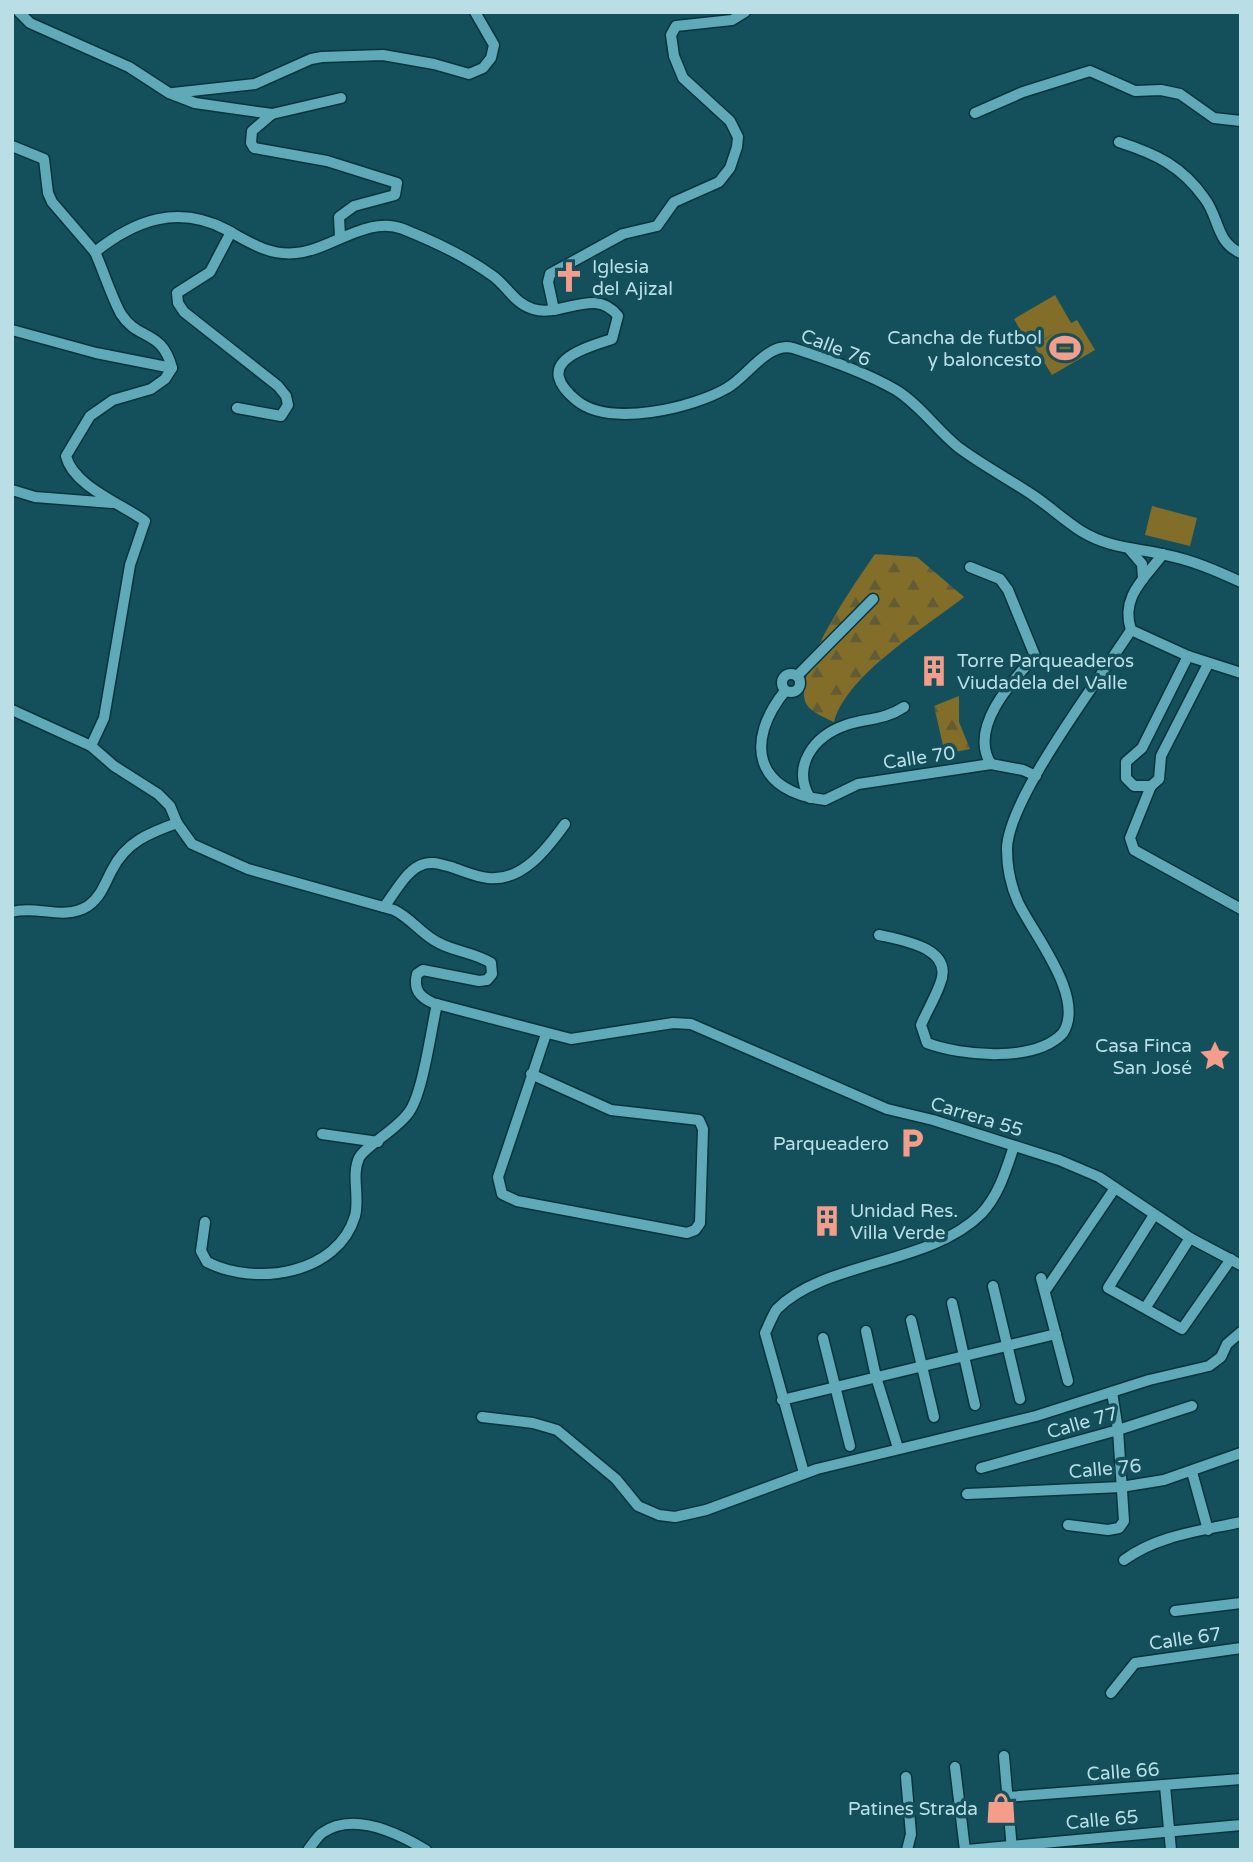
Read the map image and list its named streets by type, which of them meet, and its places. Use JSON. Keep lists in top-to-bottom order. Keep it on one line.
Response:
{"streets":{"street":["Calle 76","Calle 70","Carrera 55","Calle 77","Calle 67","Calle 66","Calle 65"]},"places":{"church":["Iglesia del Ajizal"],"sports":["Cancha de futbol y baloncesto"],"building":["Torre Parqueaderos Viudadela del Valle","Unidad Res. Villa Verde"],"place":["Casa Finca San José"],"parking":["Parqueadero"],"shop":["Patines Strada"]}}
